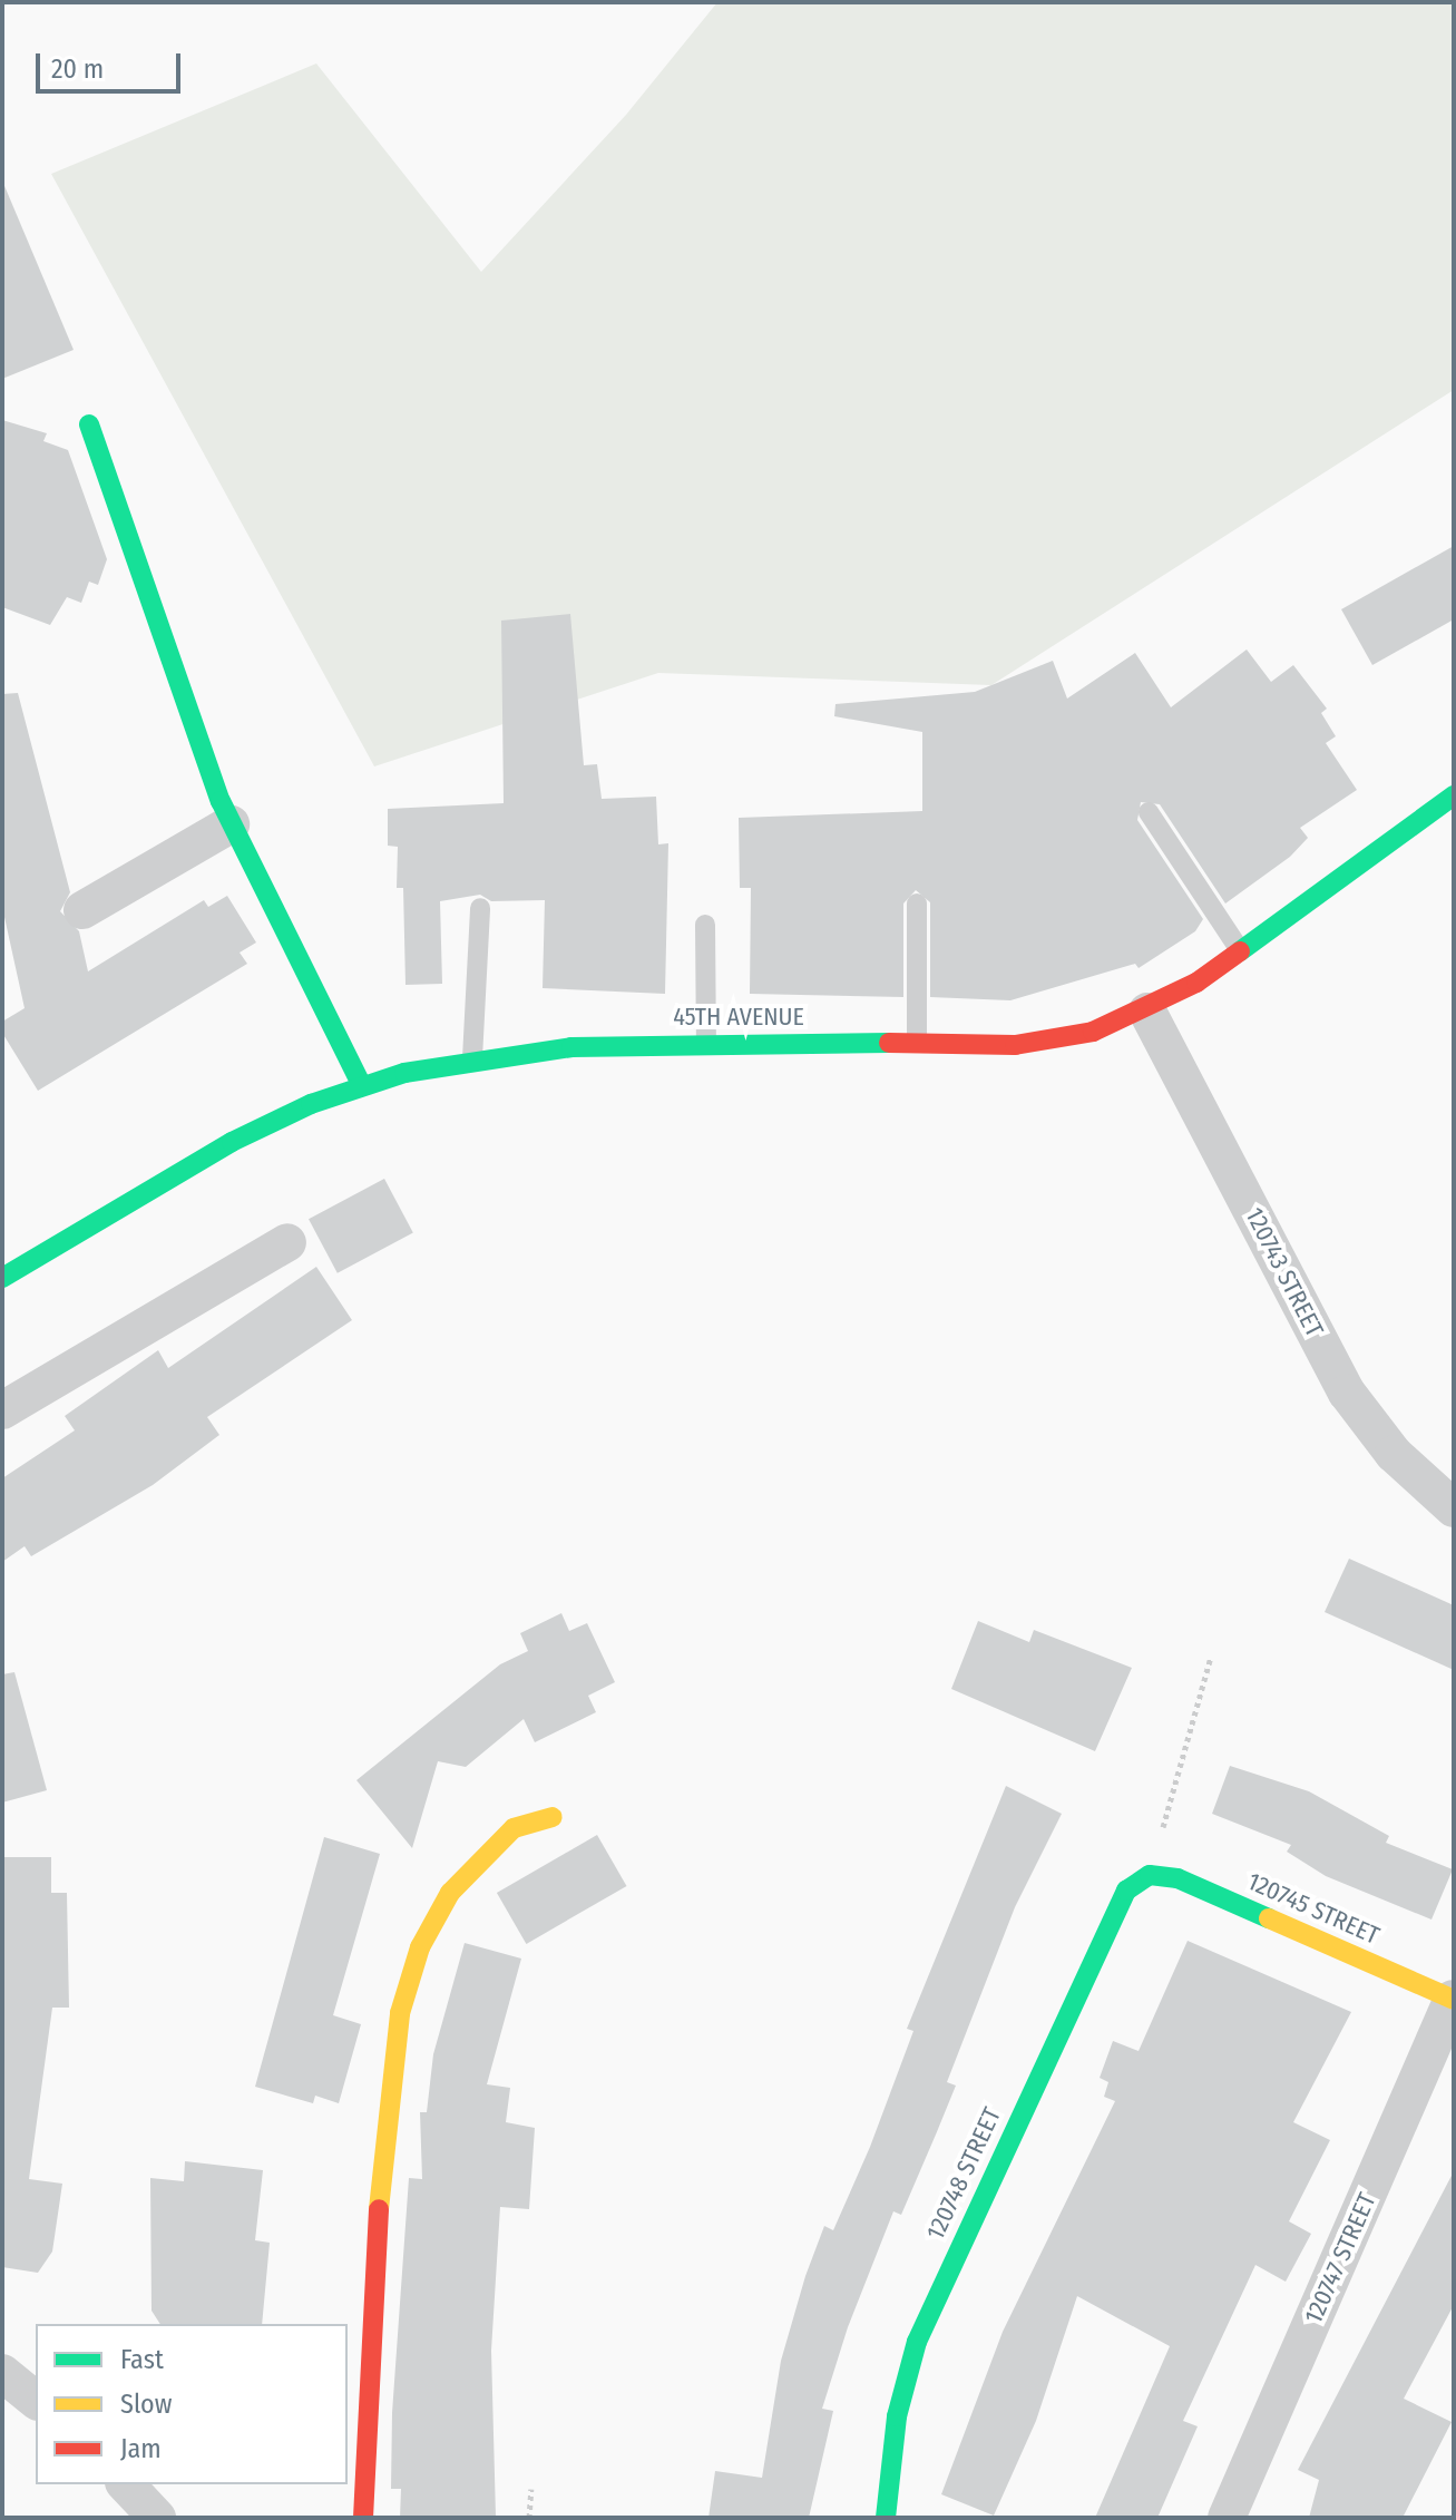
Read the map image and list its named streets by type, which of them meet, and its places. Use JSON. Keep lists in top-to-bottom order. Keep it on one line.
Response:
{"streets":{"street":["45TH AVENUE","120743 STREET","120745 STREET","120748 STREET","120747 STREET"]},"crossings":[["45TH AVENUE","120743 STREET"],["120745 STREET","120748 STREET"],["120745 STREET","120747 STREET"]],"legend":["Fast","Slow","Jam"],"scale_bar":"20 m"}
